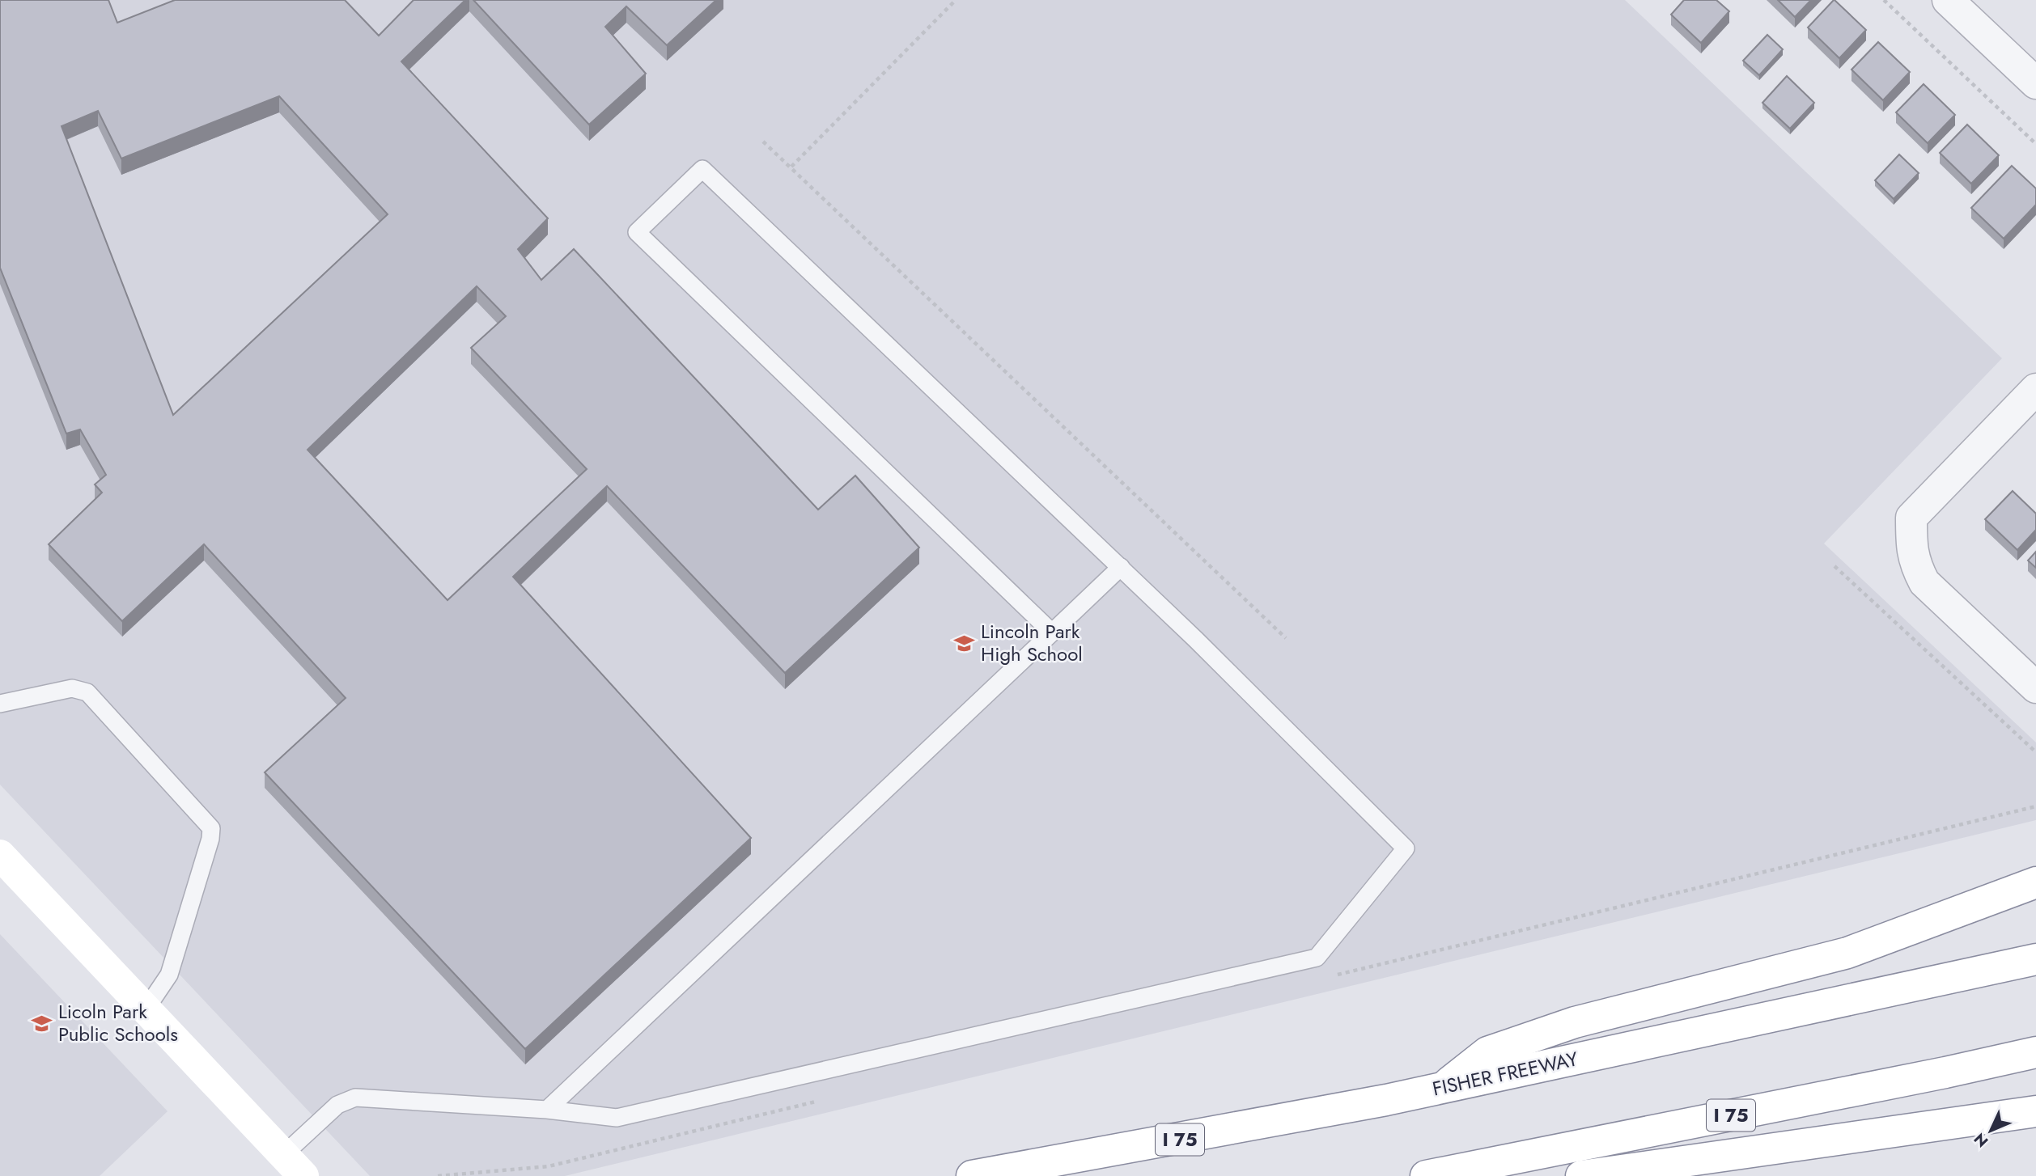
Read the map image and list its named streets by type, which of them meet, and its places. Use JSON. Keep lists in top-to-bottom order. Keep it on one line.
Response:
{"streets":{"main road":["FISHER FREEWAY","I 75"]},"places":{"school or university":["Lincoln Park High School","Licoln Park Public Schools"]},"north":"bottom left"}
